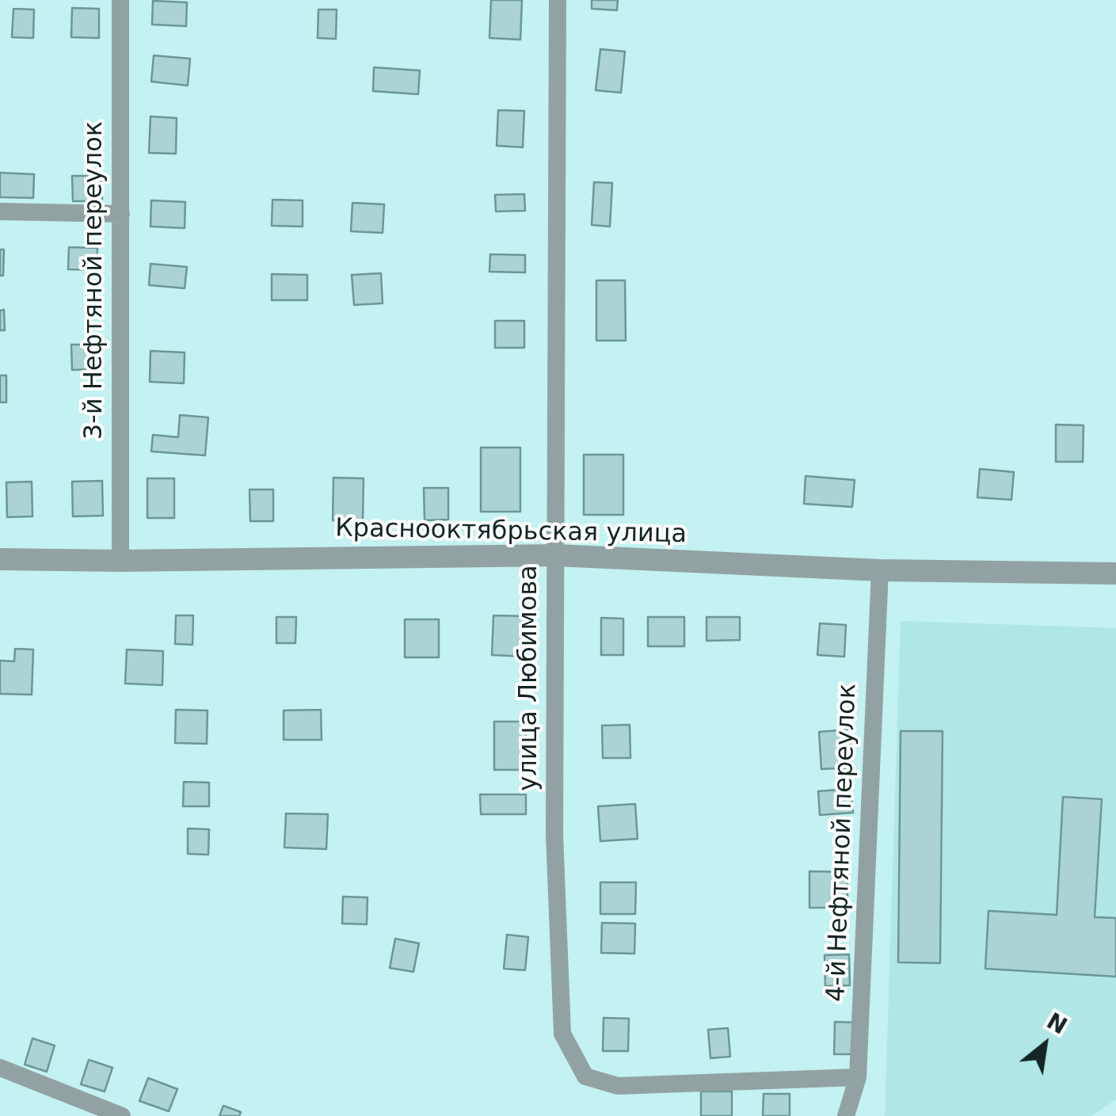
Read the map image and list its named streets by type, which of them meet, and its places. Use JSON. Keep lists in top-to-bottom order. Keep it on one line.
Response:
{"streets":{"street":["3-й Нефтяной переулок","Краснооктябрьская улица","улица Любимова","4-й Нефтяной переулок"]},"crossings":[["3-й Нефтяной переулок","Краснооктябрьская улица"],["Краснооктябрьская улица","улица Любимова"],["Краснооктябрьская улица","4-й Нефтяной переулок"],["улица Любимова","4-й Нефтяной переулок"]],"north":"top right"}
